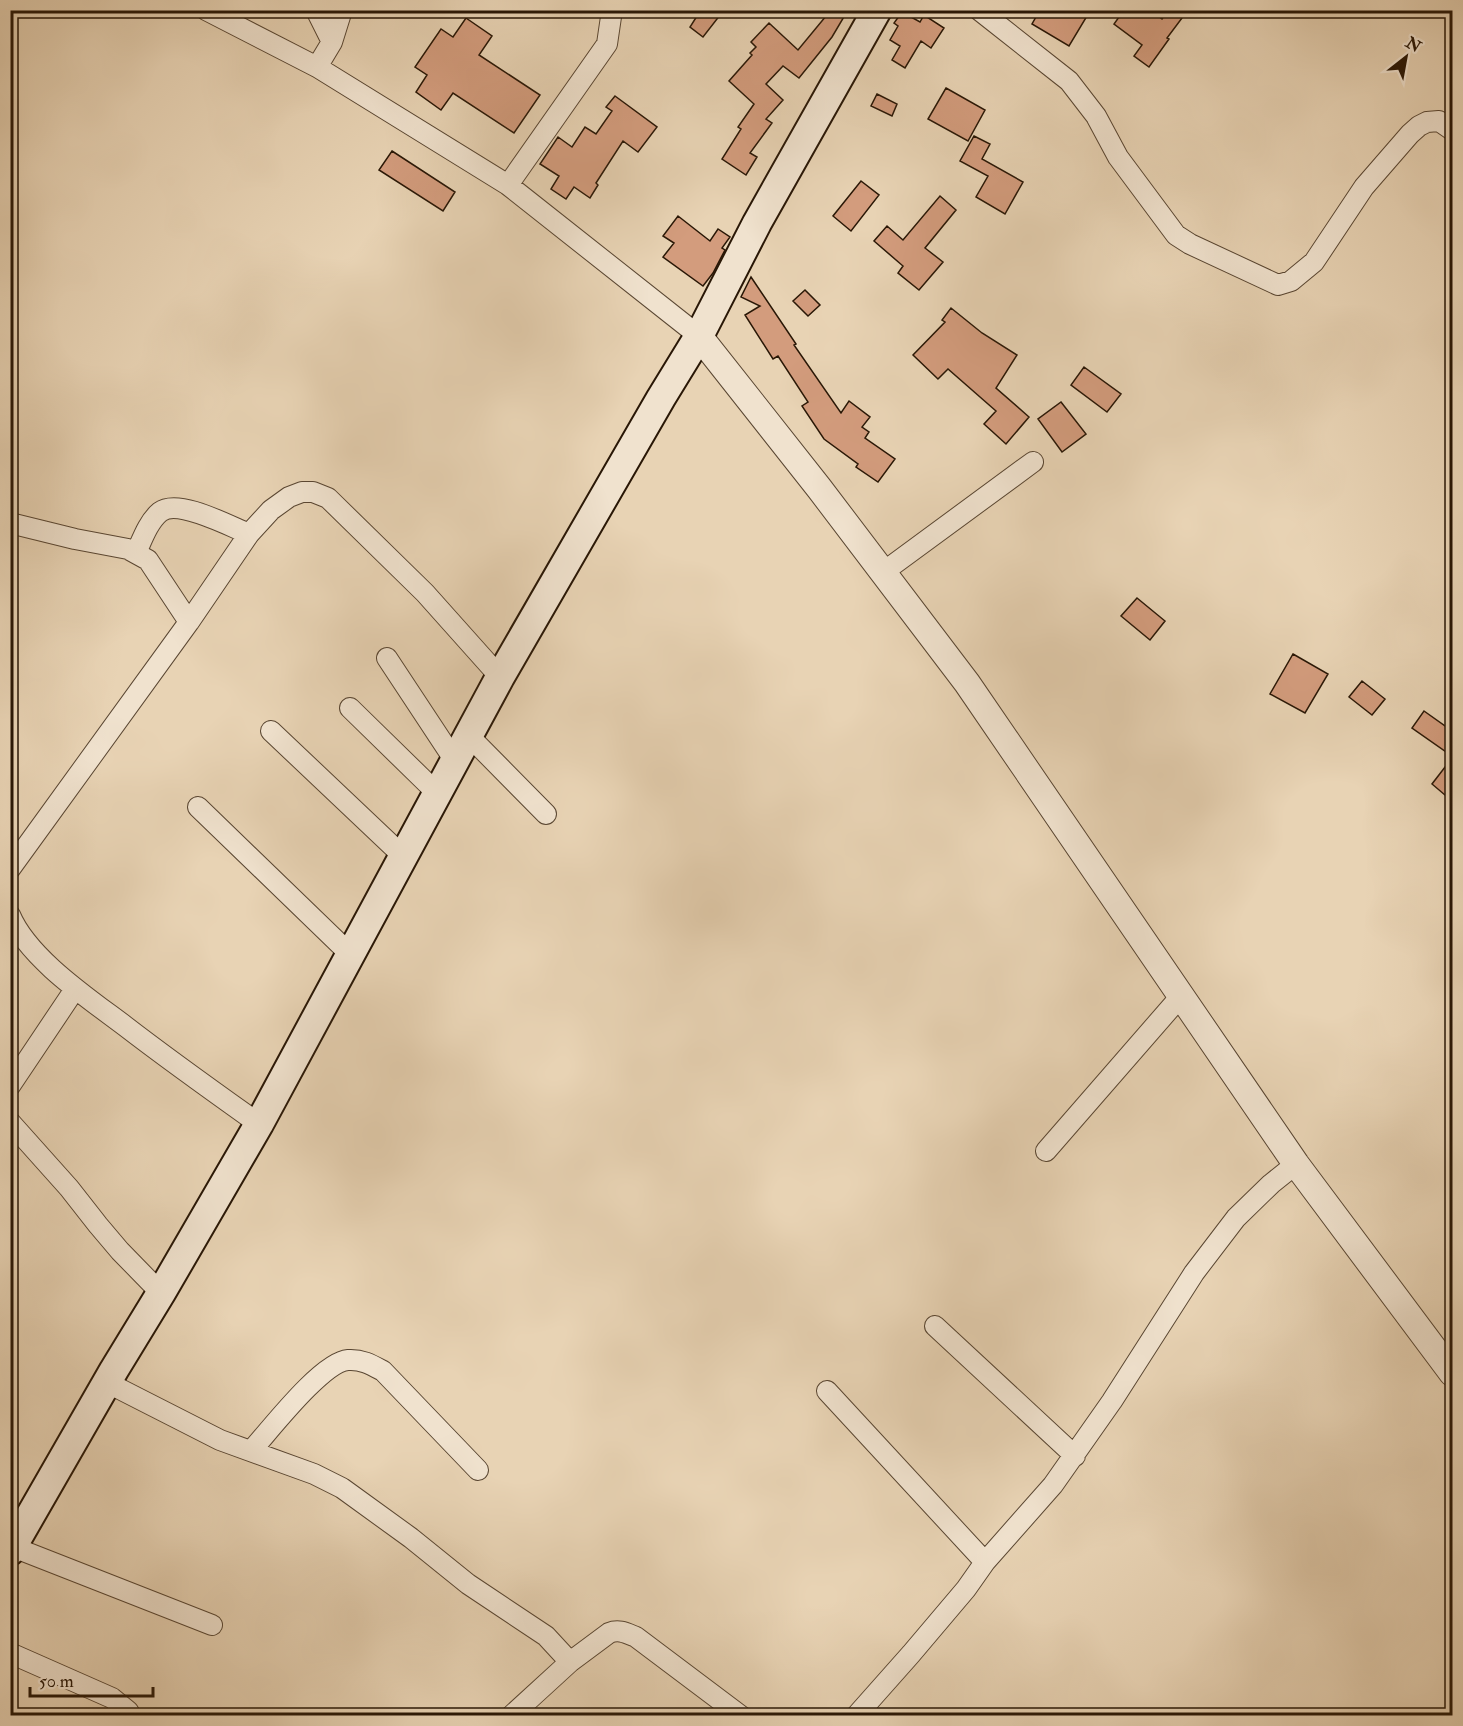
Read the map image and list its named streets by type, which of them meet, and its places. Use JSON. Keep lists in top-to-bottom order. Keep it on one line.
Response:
{"scale_bar":"50 m","north":"top right"}
